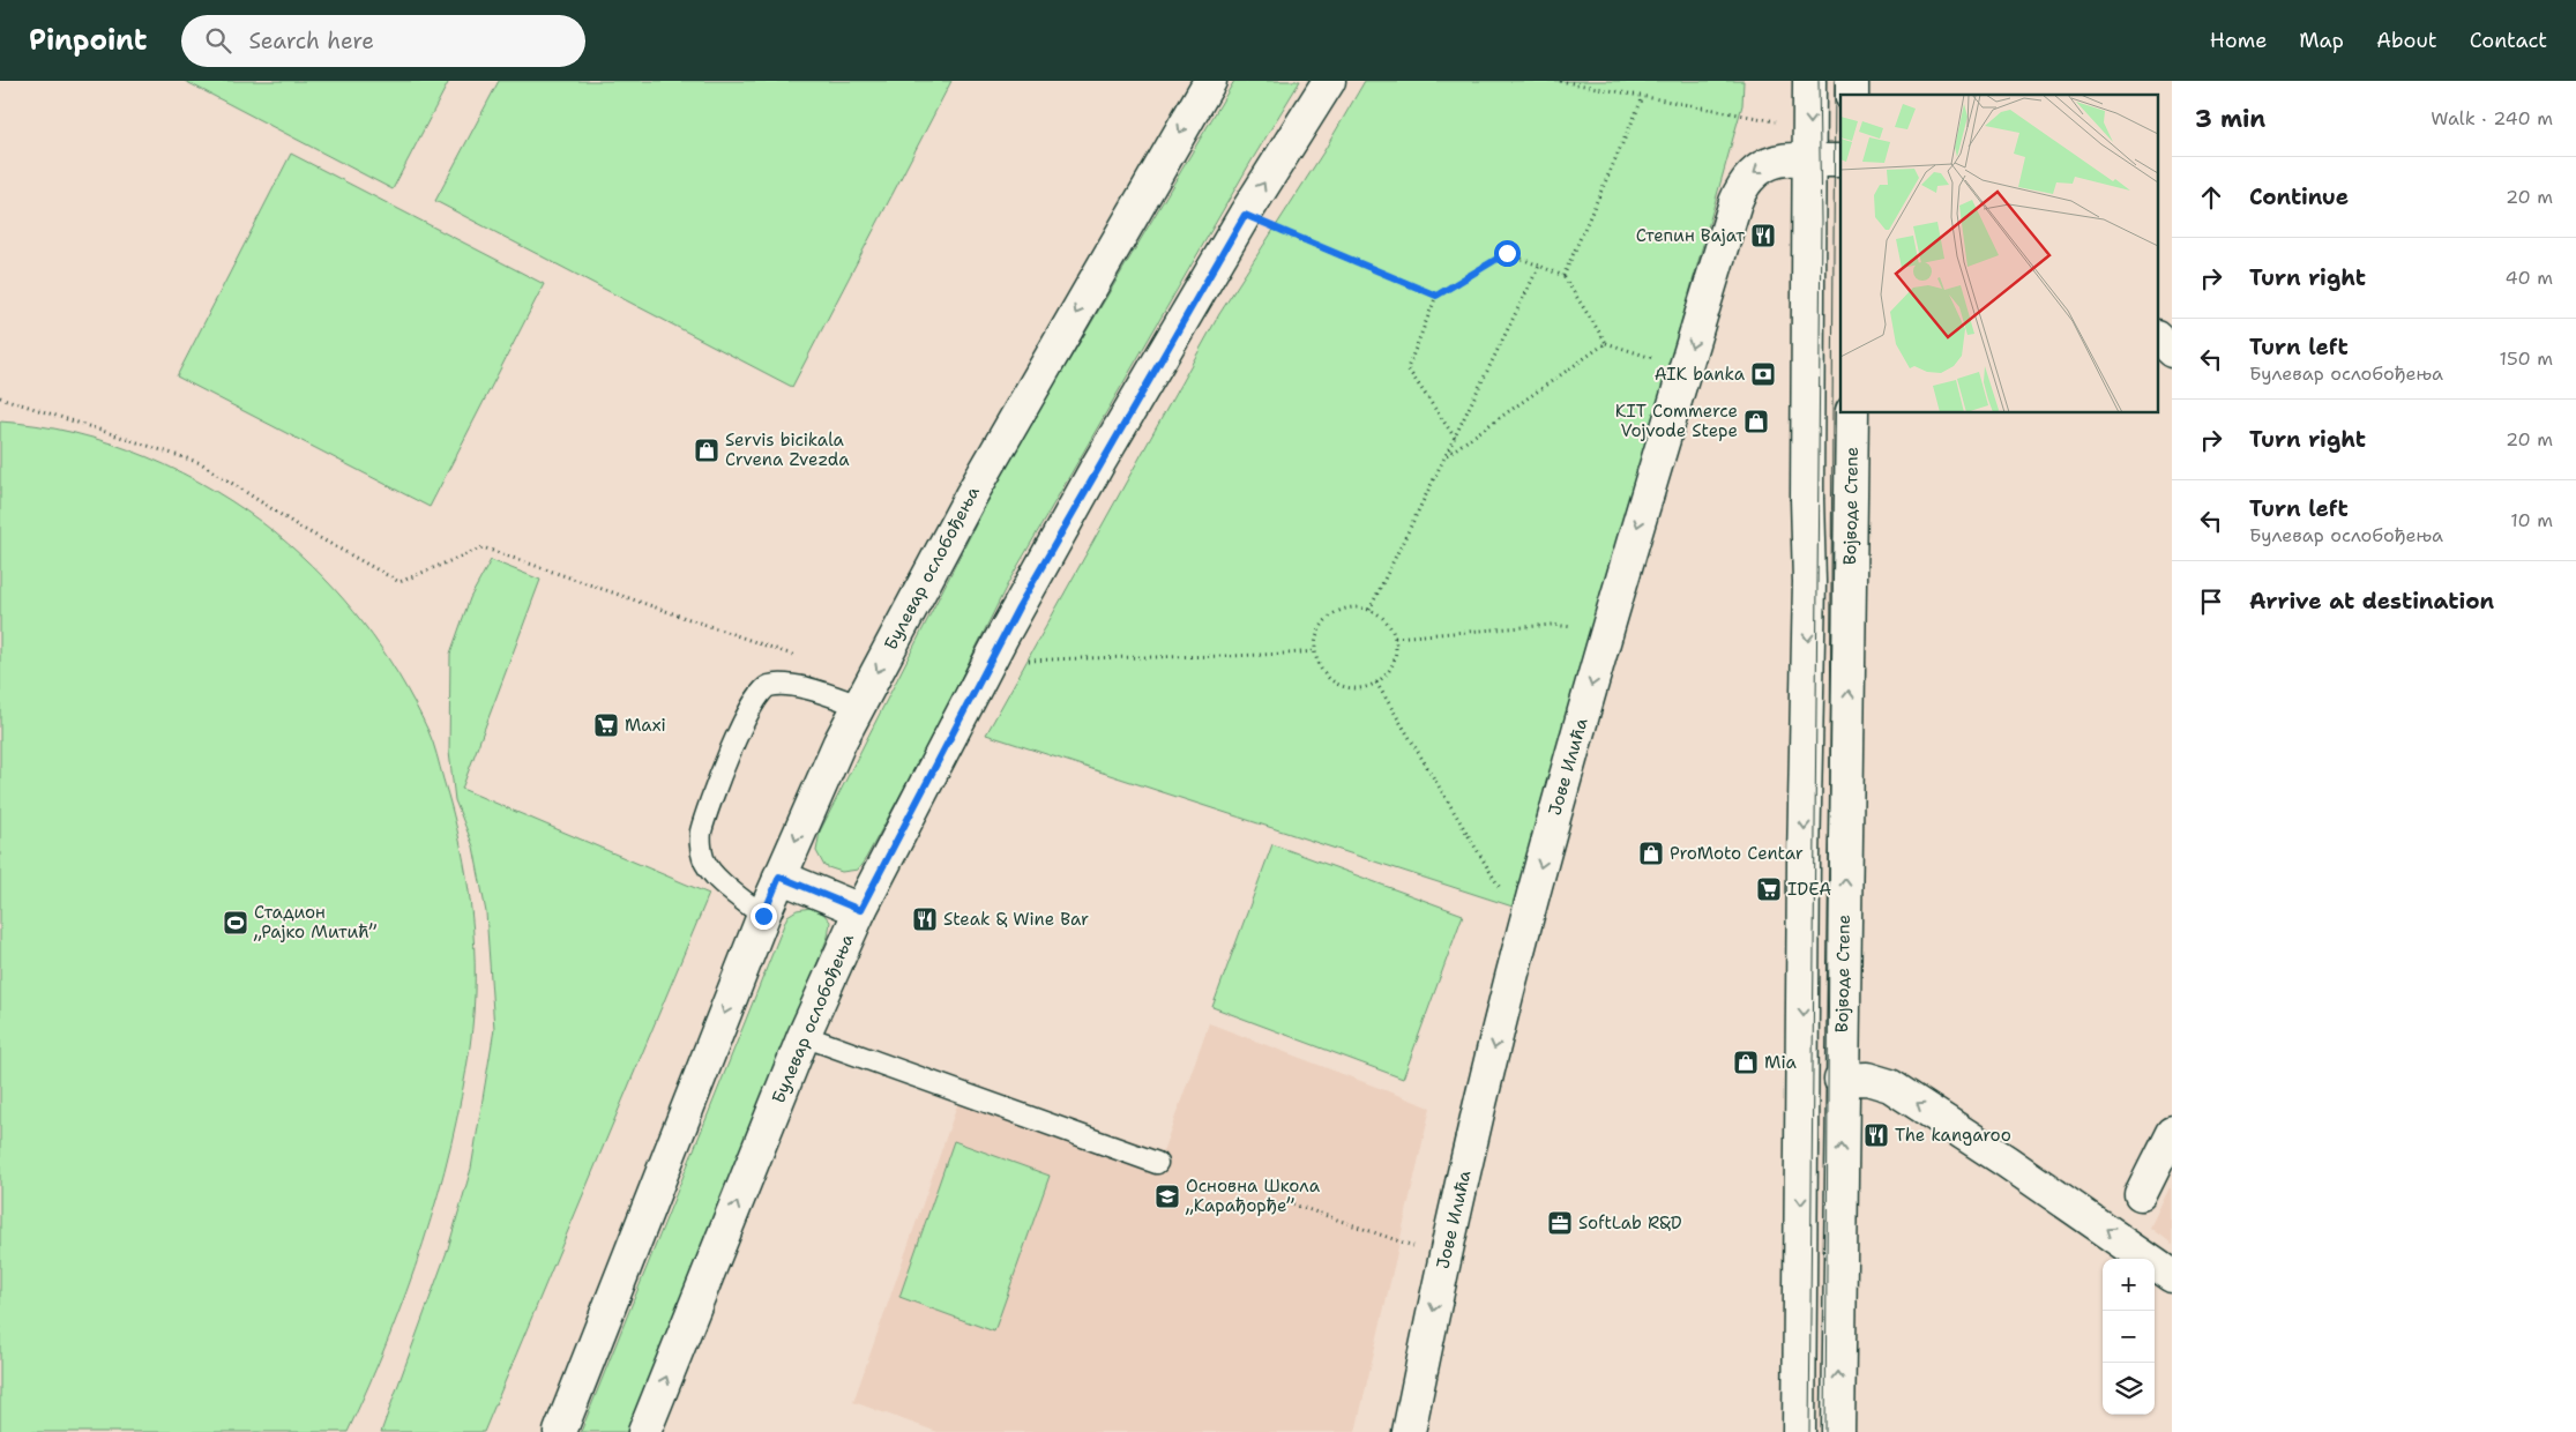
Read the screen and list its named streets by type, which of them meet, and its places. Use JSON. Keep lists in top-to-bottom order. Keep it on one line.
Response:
{"streets":{"main road":["Војводе Степе","Булевар ослобођења","Јове Илића"]},"places":{"restaurant":["Степин Вајат","Steak & Wine Bar","The kangaroo"],"bank":["AIK banka"],"shop":["KIT Commerce Vojvode Stepe","Servis bicikala Crvena Zvezda","ProMoto Centar","Mia"],"supermarket":["Maxi","IDEA"],"sports":["Стадион „Рајко Митић”"],"school or university":["Основна Школа „Карађорђе”"],"office":["SoftLab R&D"]},"page":{"header":"Pinpoint","search":"Search here","nav":["Home","Map","About","Contact"],"heading":["3 min","Walk · 240 m"],"list":[["Continue","20 m"],["Turn right","40 m"],["Turn left","Булевар ослобођења","150 m"],["Turn right","20 m"],["Turn left","Булевар ослобођења","10 m"],"Arrive at destination"],"map_buttons":["+","−"]}}
